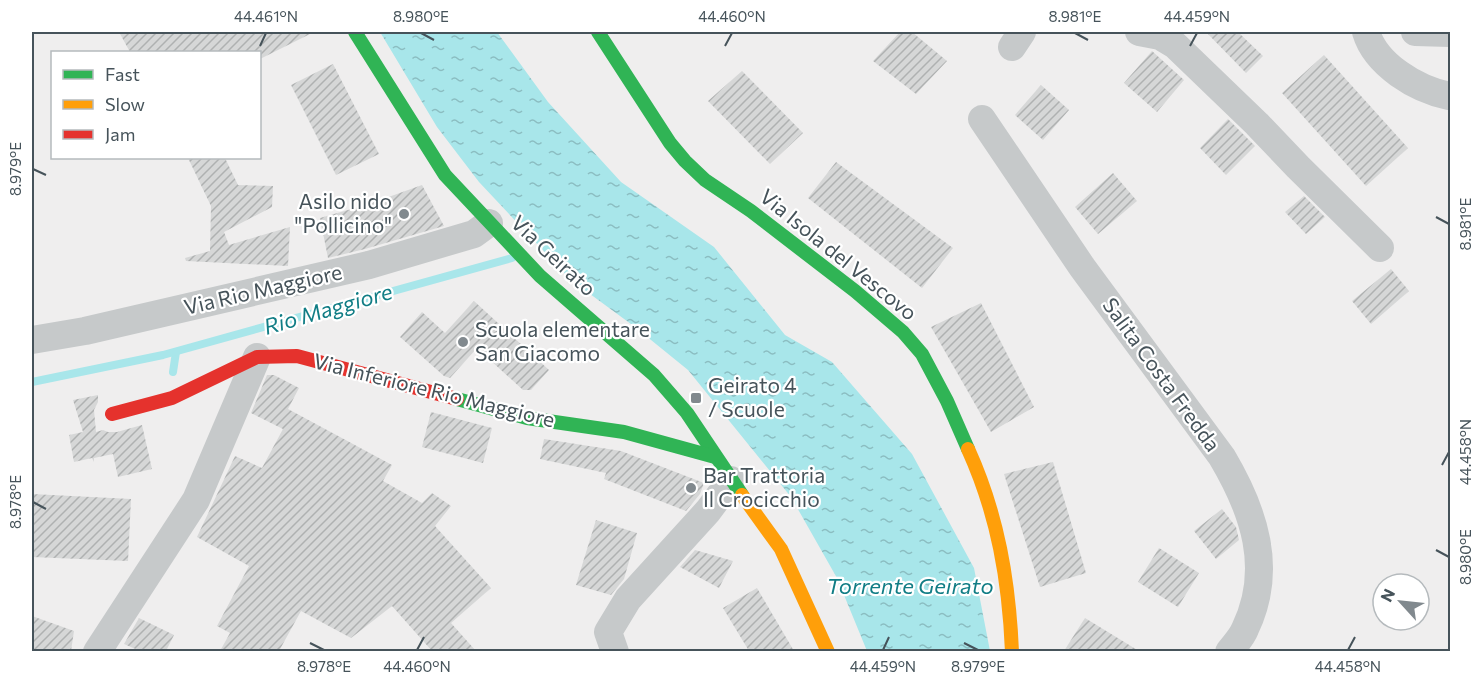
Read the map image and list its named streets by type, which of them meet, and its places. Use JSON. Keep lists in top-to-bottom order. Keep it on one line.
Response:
{"streets":{"street":["Via Isola del Vescovo","Via Geirato","Via Rio Maggiore","Salita Costa Fredda","Via Inferiore Rio Maggiore"]},"crossings":[["Via Geirato","Via Rio Maggiore"],["Via Geirato","Via Inferiore Rio Maggiore"]],"water":["Rio Maggiore","Torrente Geirato"],"places":{"other":["Asilo nido \"Pollicino\"","Scuola elementare San Giacomo","Bar Trattoria Il Crocicchio"],"transit":["Geirato 4 / Scuole"]},"legend":["Fast","Slow","Jam"],"north":"top left","coordinates":["44.461°N","8.980°E","44.460°N","8.981°E","44.459°N","8.979°E","44.458°N","8.978°E"]}
